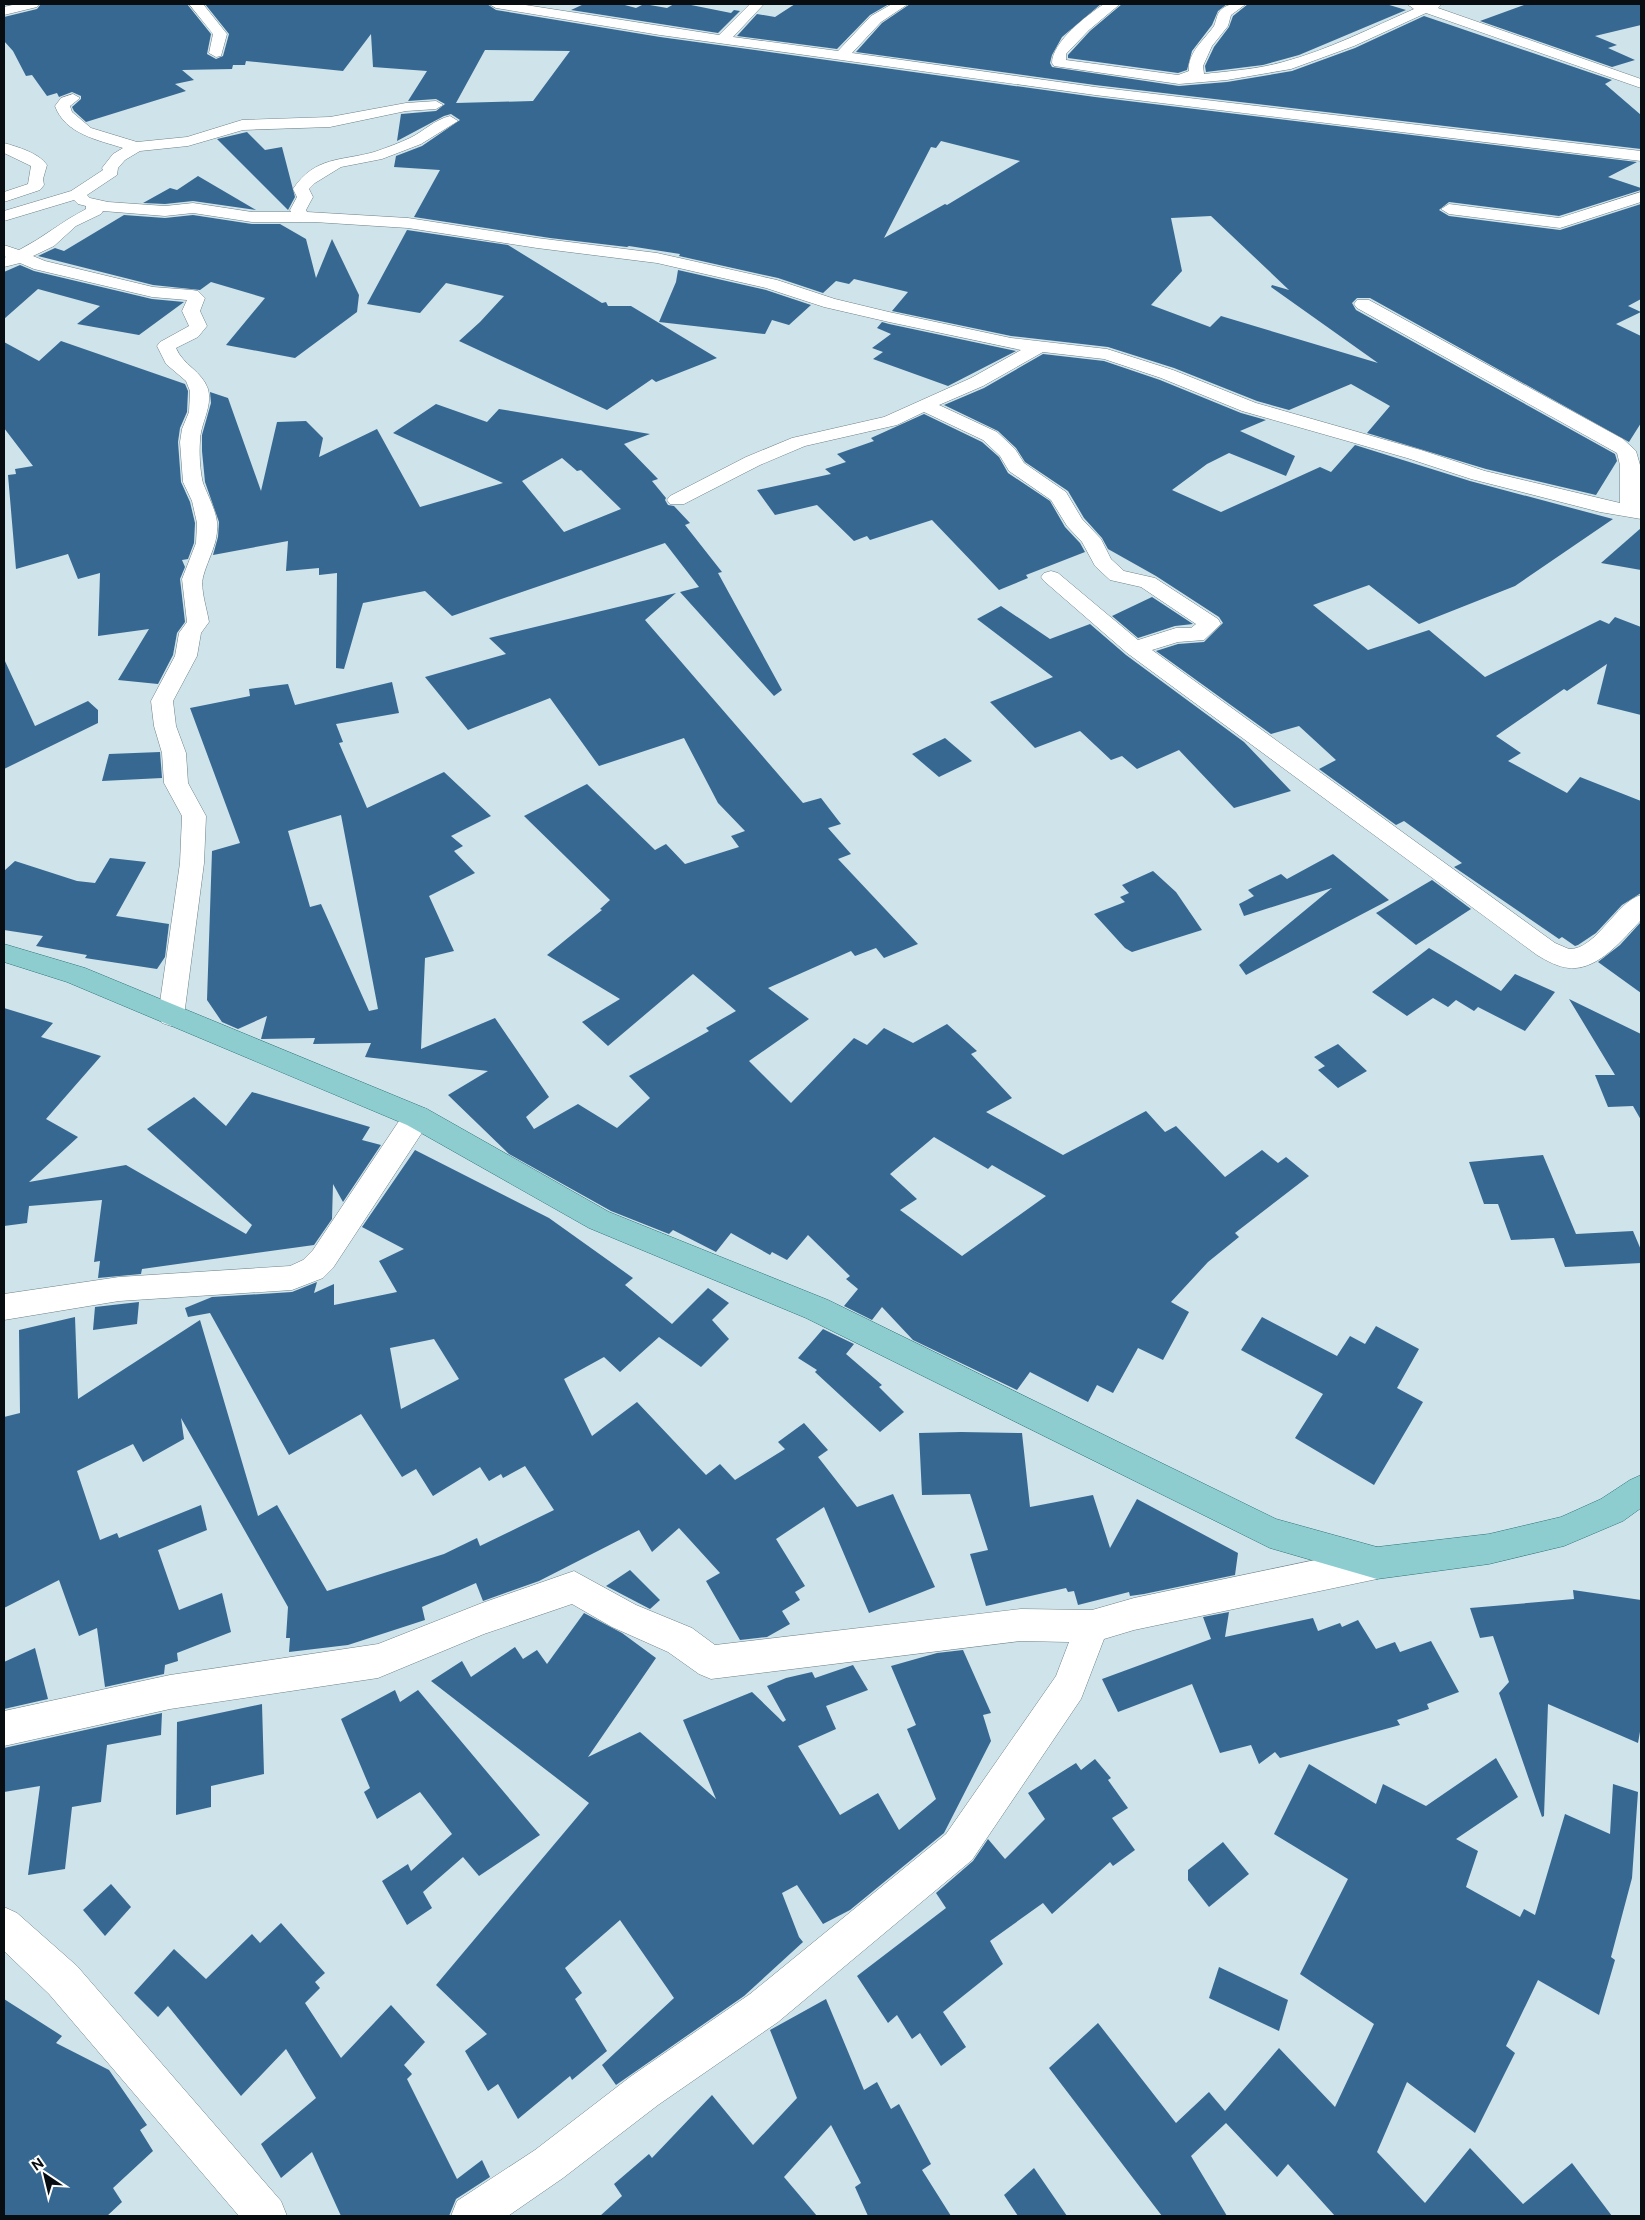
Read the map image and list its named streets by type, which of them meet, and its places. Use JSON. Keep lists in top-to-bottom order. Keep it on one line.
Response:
{"north":"top left"}
